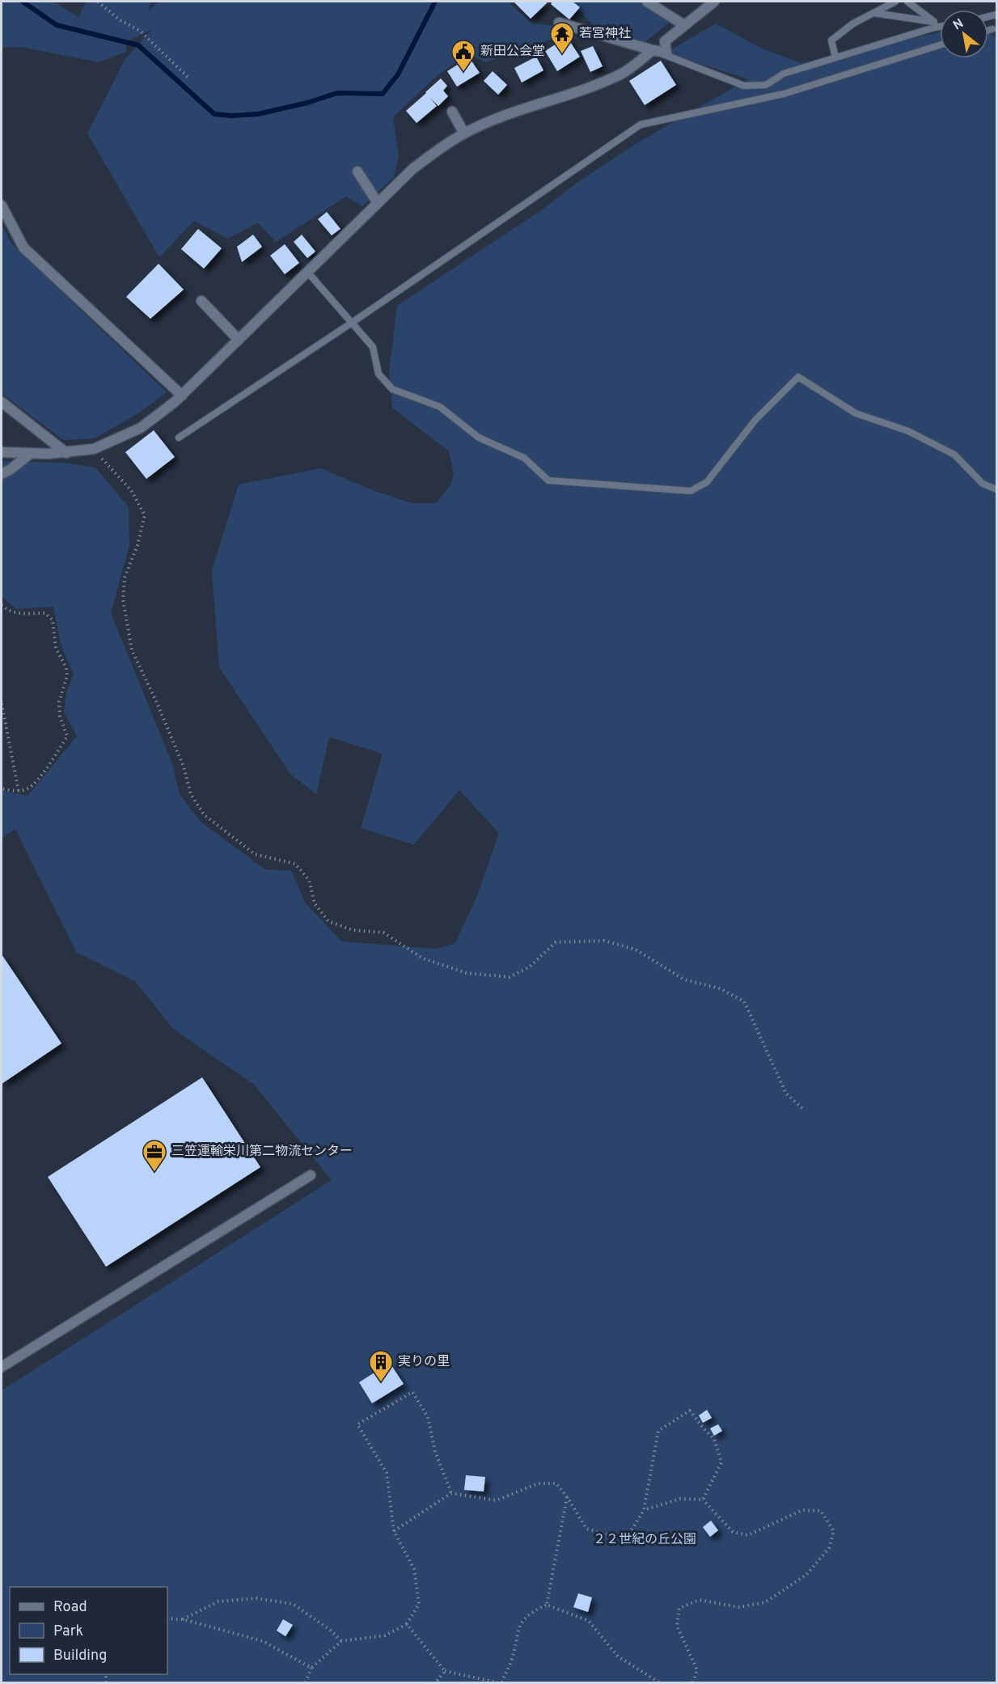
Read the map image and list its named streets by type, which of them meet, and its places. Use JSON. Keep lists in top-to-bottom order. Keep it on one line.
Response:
{"parks":["２２世紀の丘公園"],"places":{"temple":["若宮神社"],"public building":["新田公会堂"],"office":["三笠運輸栄川第二物流センター"],"building":["実りの里"]},"legend":["Road","Park","Building"],"north":"top left"}
